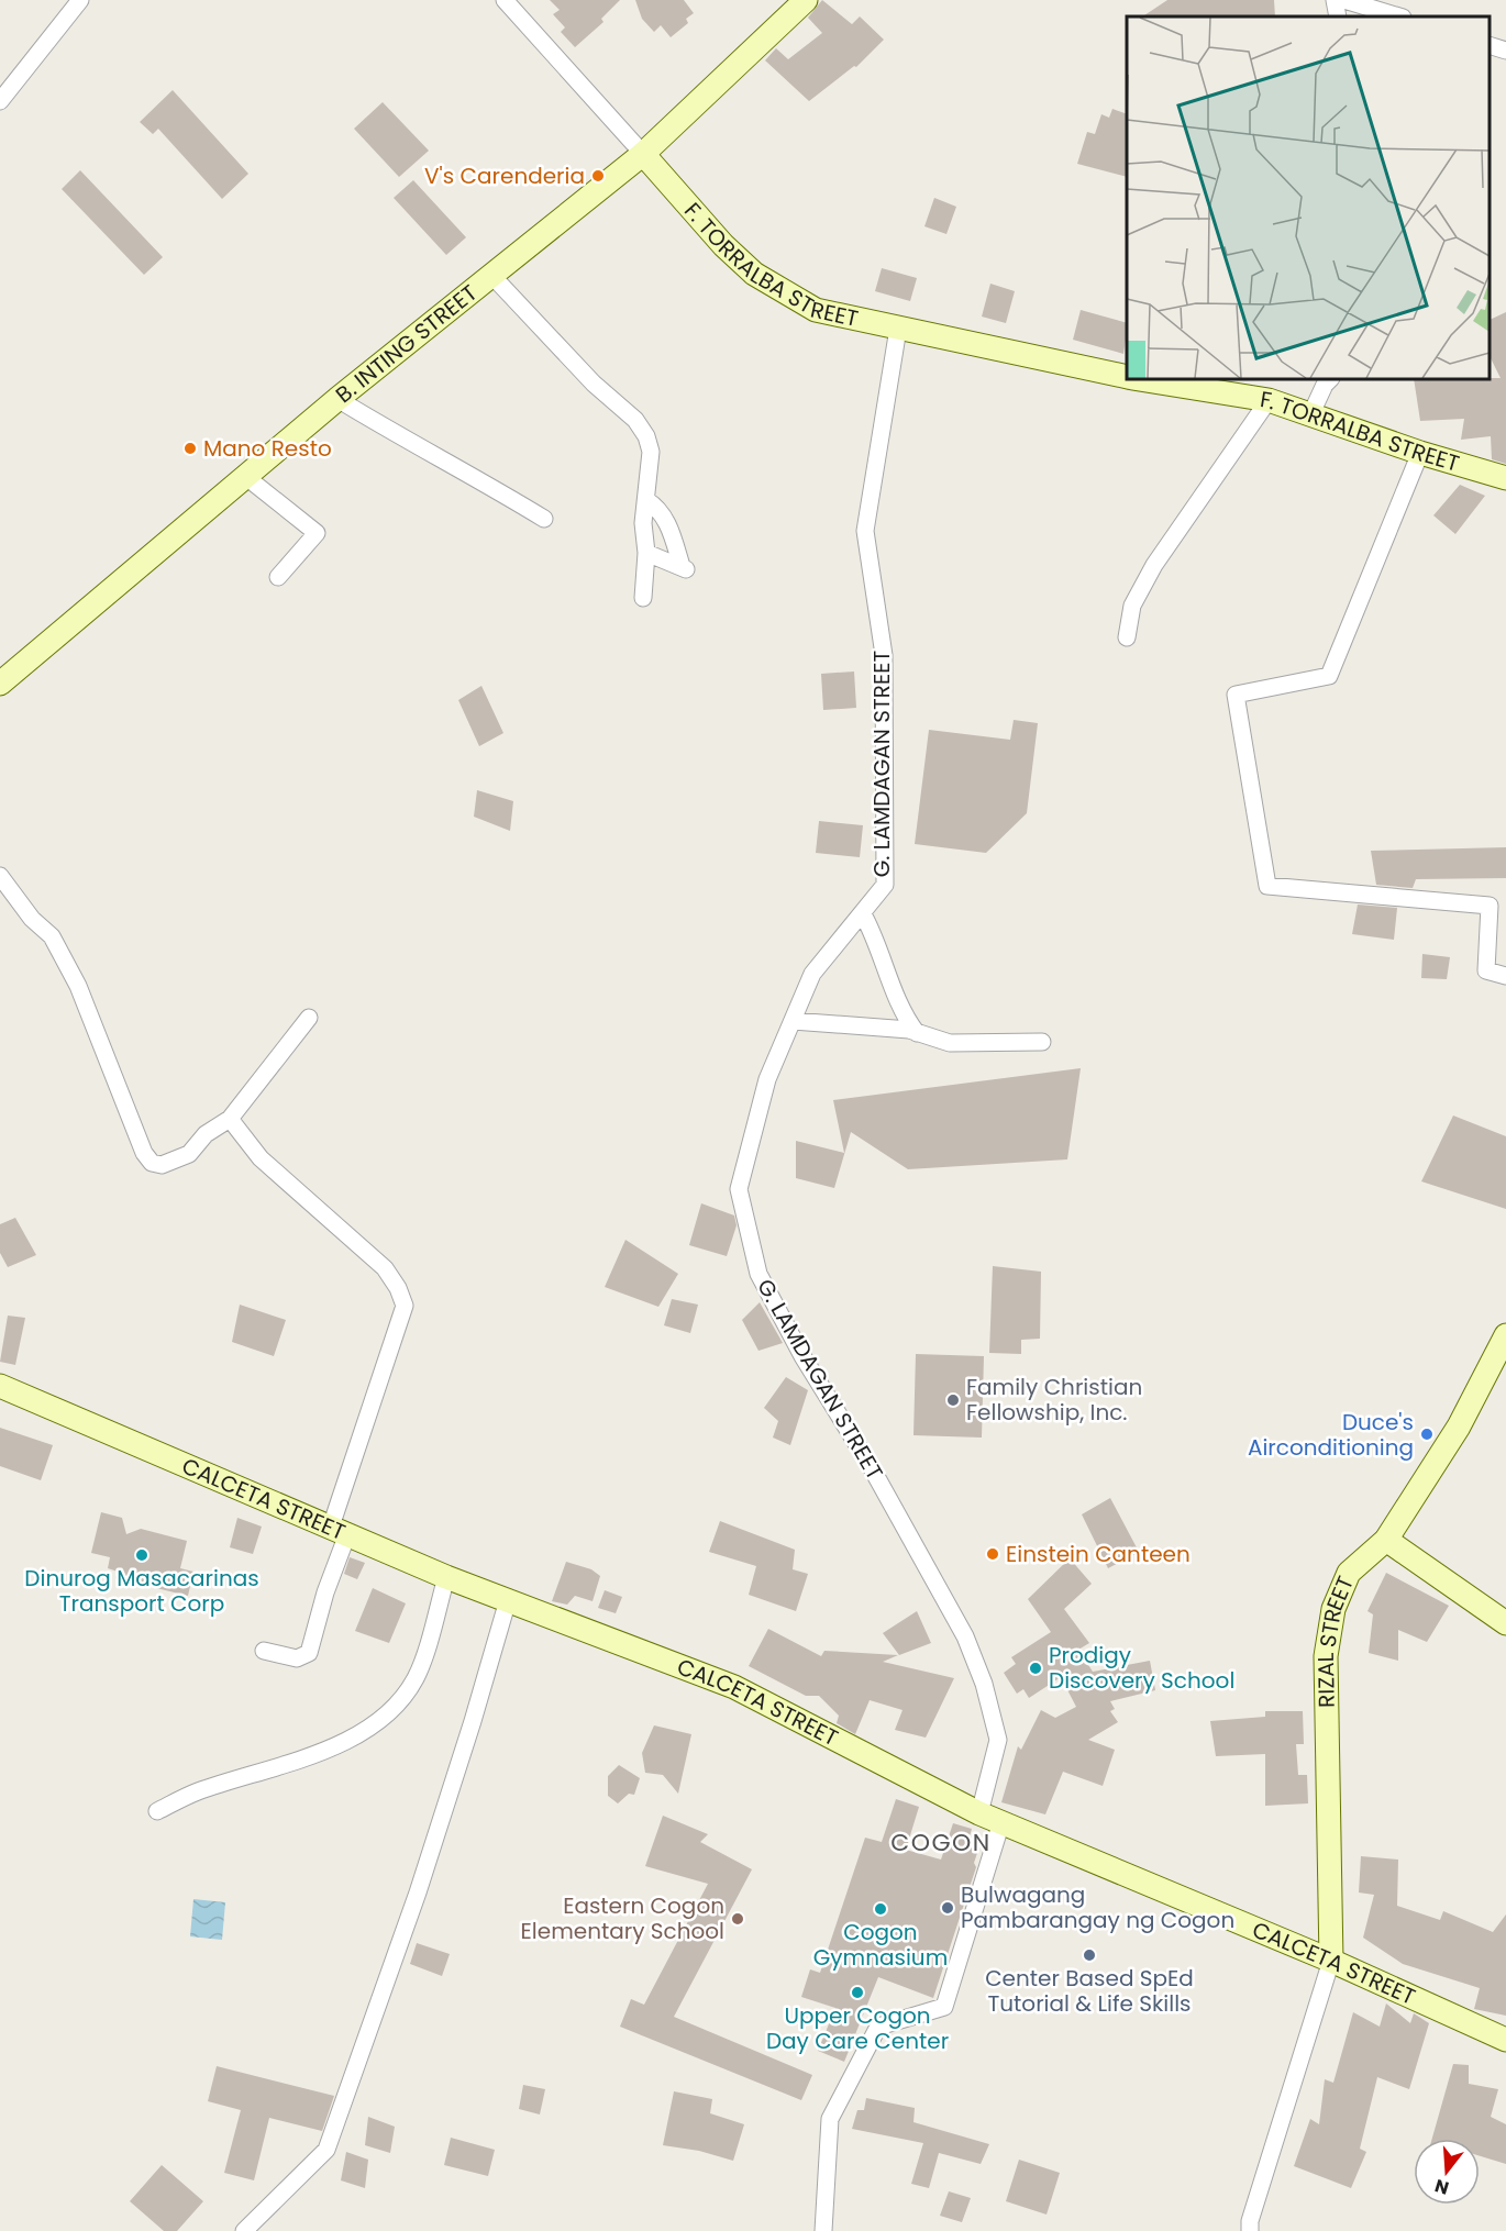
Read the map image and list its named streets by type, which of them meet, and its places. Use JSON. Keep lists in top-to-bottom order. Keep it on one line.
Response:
{"streets":{"street":["F. TORRALBA STREET","B. INTING STREET","G. LAMDAGAN STREET","CALCETA STREET","RIZAL STREET"]},"crossings":[["F. TORRALBA STREET","B. INTING STREET"],["F. TORRALBA STREET","G. LAMDAGAN STREET"],["G. LAMDAGAN STREET","CALCETA STREET"],["CALCETA STREET","RIZAL STREET"]],"districts":["COGON"],"places":["V's Carenderia","Mano Resto","Family Christian Fellowship, Inc.","Duce's Airconditioning","Einstein Canteen","Dinurog Masacarinas Transport Corp","Prodigy Discovery School","Bulwagang Pambarangay ng Cogon","Cogon Gymnasium","Eastern Cogon Elementary School","Center Based SpEd Tutorial & Life Skills","Upper Cogon Day Care Center"],"north":"bottom"}
